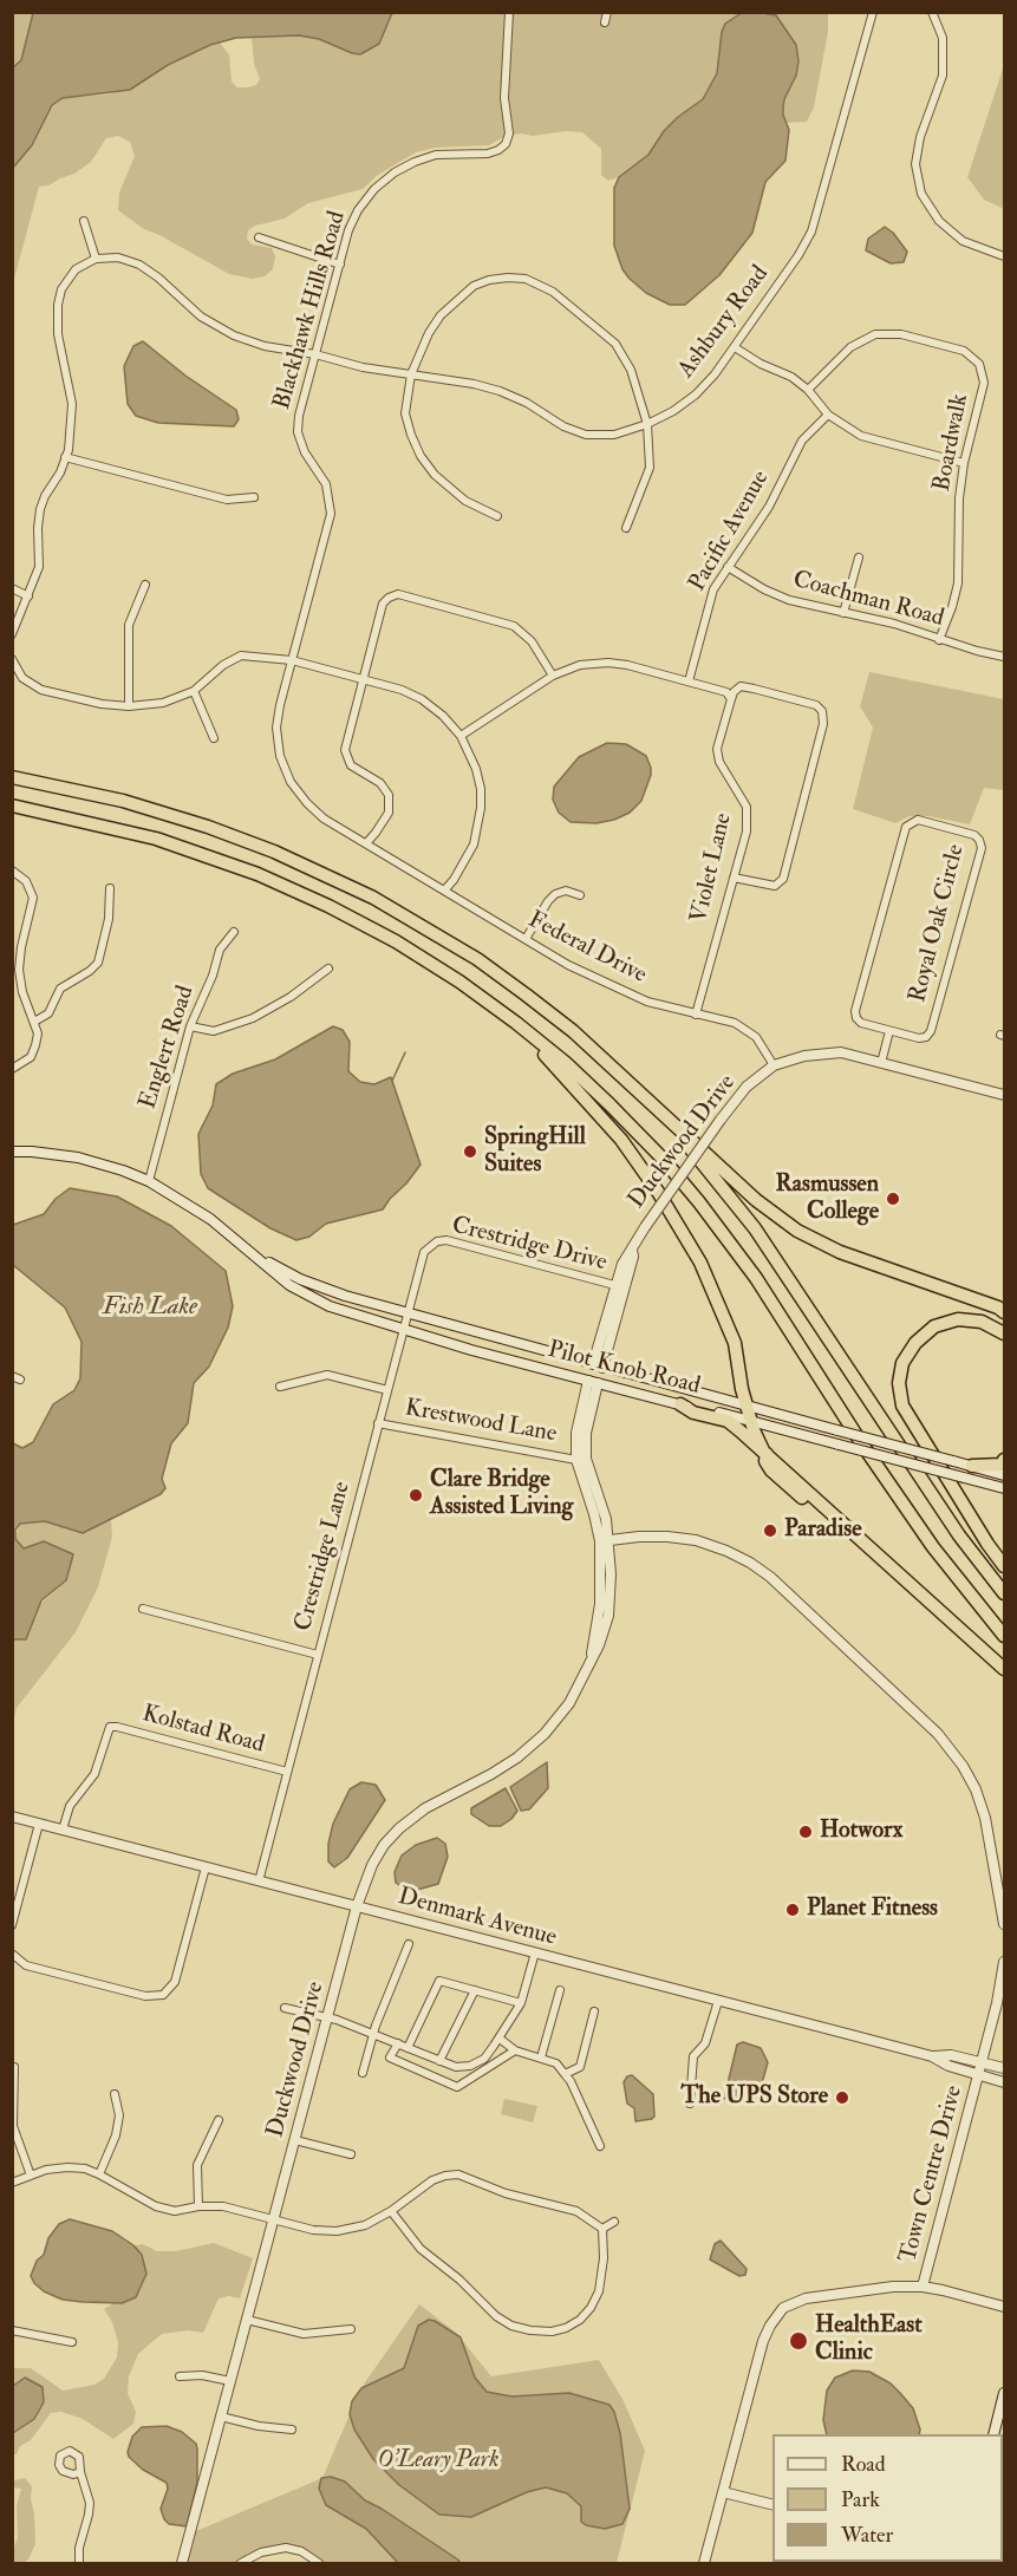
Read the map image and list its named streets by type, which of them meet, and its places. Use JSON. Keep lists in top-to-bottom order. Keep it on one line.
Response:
{"streets":{"main road":["Duckwood Drive","Pilot Knob Road"],"street":["Blackhawk Hills Road","Ashbury Road","Boardwalk","Pacific Avenue","Coachman Road","Violet Lane","Royal Oak Circle","Federal Drive","Englert Road","Crestridge Drive","Krestwood Lane","Crestridge Lane","Kolstad Road","Denmark Avenue","Town Centre Drive"]},"crossings":[["Blackhawk Hills Road","Ashbury Road"],["Blackhawk Hills Road","Federal Drive"],["Boardwalk","Coachman Road"],["Pacific Avenue","Coachman Road"],["Violet Lane","Federal Drive"],["Federal Drive","Duckwood Drive"],["Englert Road","Pilot Knob Road"],["Duckwood Drive","Crestridge Drive"],["Duckwood Drive","Pilot Knob Road"],["Duckwood Drive","Krestwood Lane"],["Duckwood Drive","Denmark Avenue"],["Crestridge Drive","Crestridge Lane"],["Pilot Knob Road","Crestridge Lane"],["Krestwood Lane","Crestridge Lane"],["Crestridge Lane","Kolstad Road"],["Crestridge Lane","Denmark Avenue"],["Kolstad Road","Denmark Avenue"],["Denmark Avenue","Town Centre Drive"]],"water":["Fish Lake"],"parks":["O'Leary Park"],"places":["SpringHill Suites","Rasmussen College","Clare Bridge Assisted Living","Paradise","Hotworx","Planet Fitness","The UPS Store","HealthEast Clinic"],"legend":["Road","Park","Water"]}
